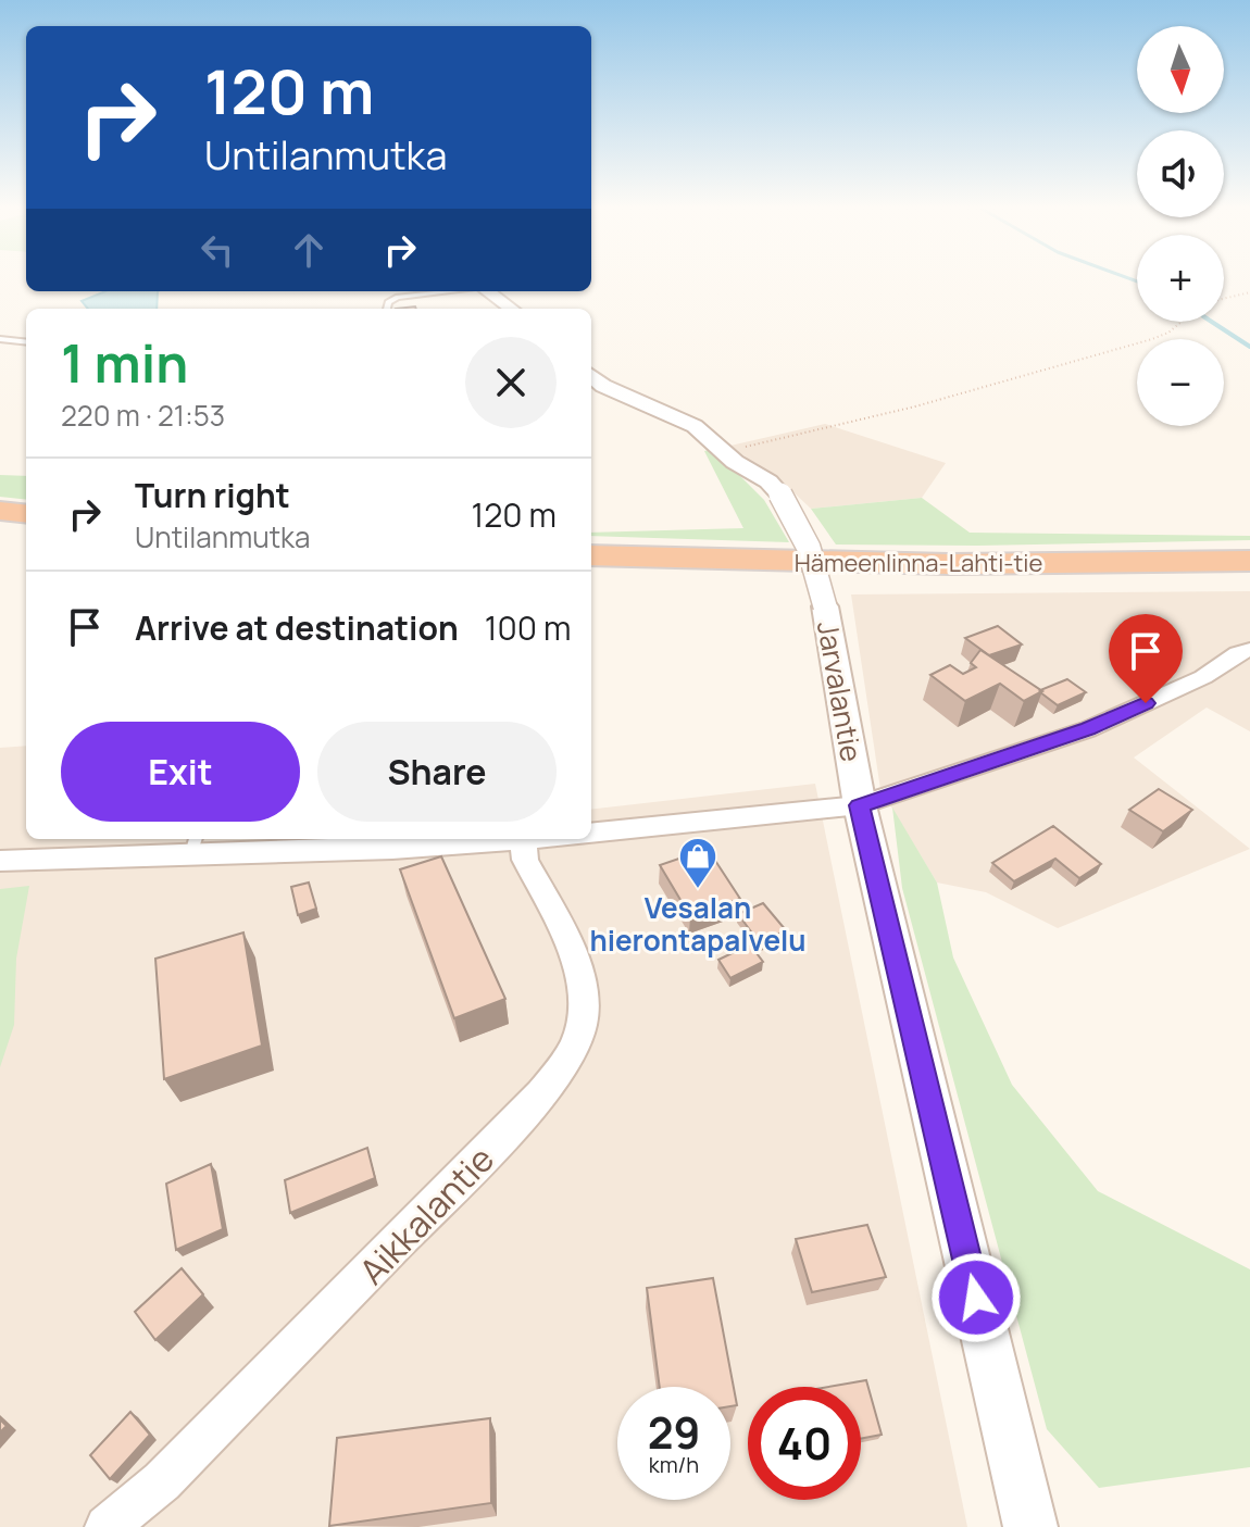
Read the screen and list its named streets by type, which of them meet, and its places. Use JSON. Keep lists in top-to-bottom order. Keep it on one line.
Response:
{"streets":{"highway":["Hämeenlinna-Lahti-tie"],"street":["Jarvalantie","Aikkalantie"]},"places":{"shop":["Vesalan hierontapalvelu"]},"north":"bottom","page":{"map_buttons":["+","−"],"turn":["120 m","Untilanmutka"],"heading":["1 min","220 m · 21:53"],"list":[{"name":"Turn right","note":"Untilanmutka","value":"120 m"},{"name":"Arrive at destination","value":"100 m"}],"buttons":["Exit","Share"],"speed":"29 km/h","limit":"40"}}
